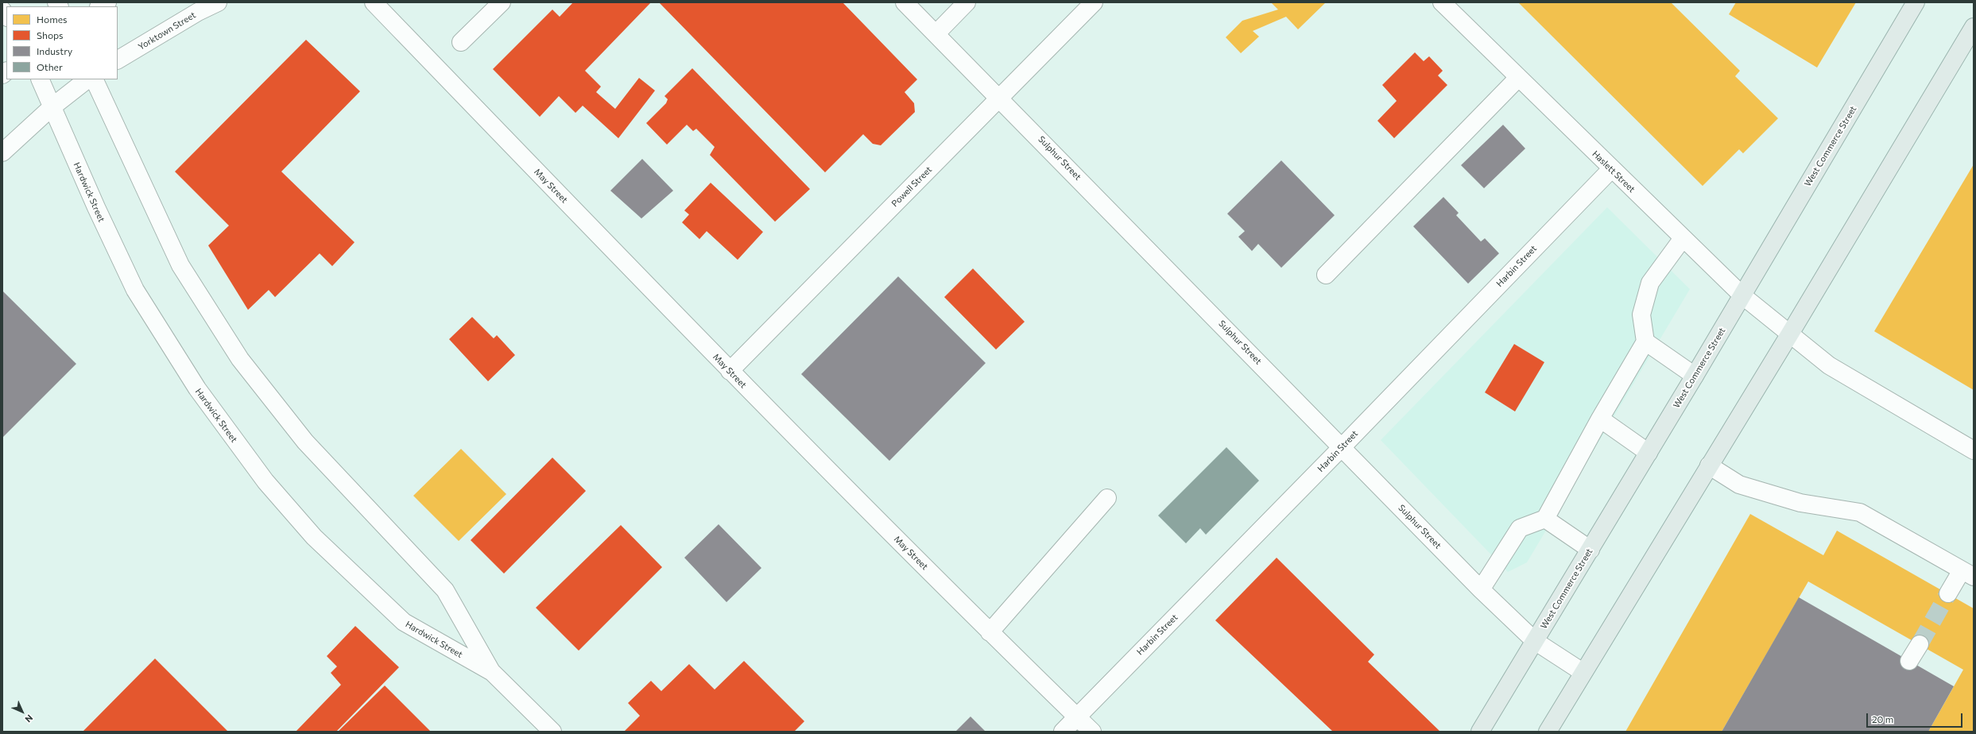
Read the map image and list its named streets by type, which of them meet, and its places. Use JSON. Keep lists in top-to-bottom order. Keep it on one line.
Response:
{"streets":{"main road":["West Commerce Street"],"street":["Yorktown Street","Sulphur Street","Haslett Street","May Street","Powell Street","Hardwick Street","Harbin Street"]},"crossings":[["West Commerce Street","Sulphur Street"],["West Commerce Street","Haslett Street"],["Sulphur Street","Powell Street"],["Sulphur Street","Harbin Street"],["Haslett Street","Harbin Street"],["May Street","Powell Street"],["May Street","Harbin Street"]],"legend":["Homes","Shops","Industry","Other"],"scale_bar":"20 m","north":"bottom right"}
